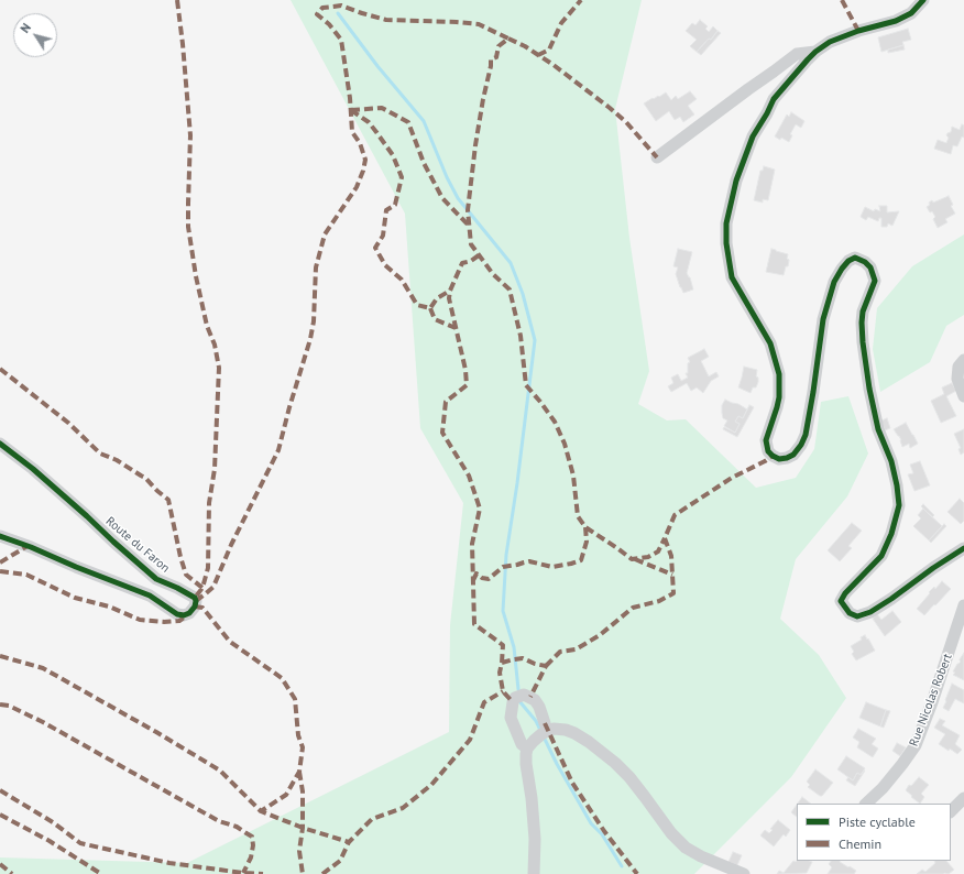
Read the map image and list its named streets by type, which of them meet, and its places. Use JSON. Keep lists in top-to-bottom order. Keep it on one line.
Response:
{"streets":{"street":["Route du Faron","Rue Nicolas Robert"]},"legend":["Piste cyclable","Chemin"],"north":"top left"}
